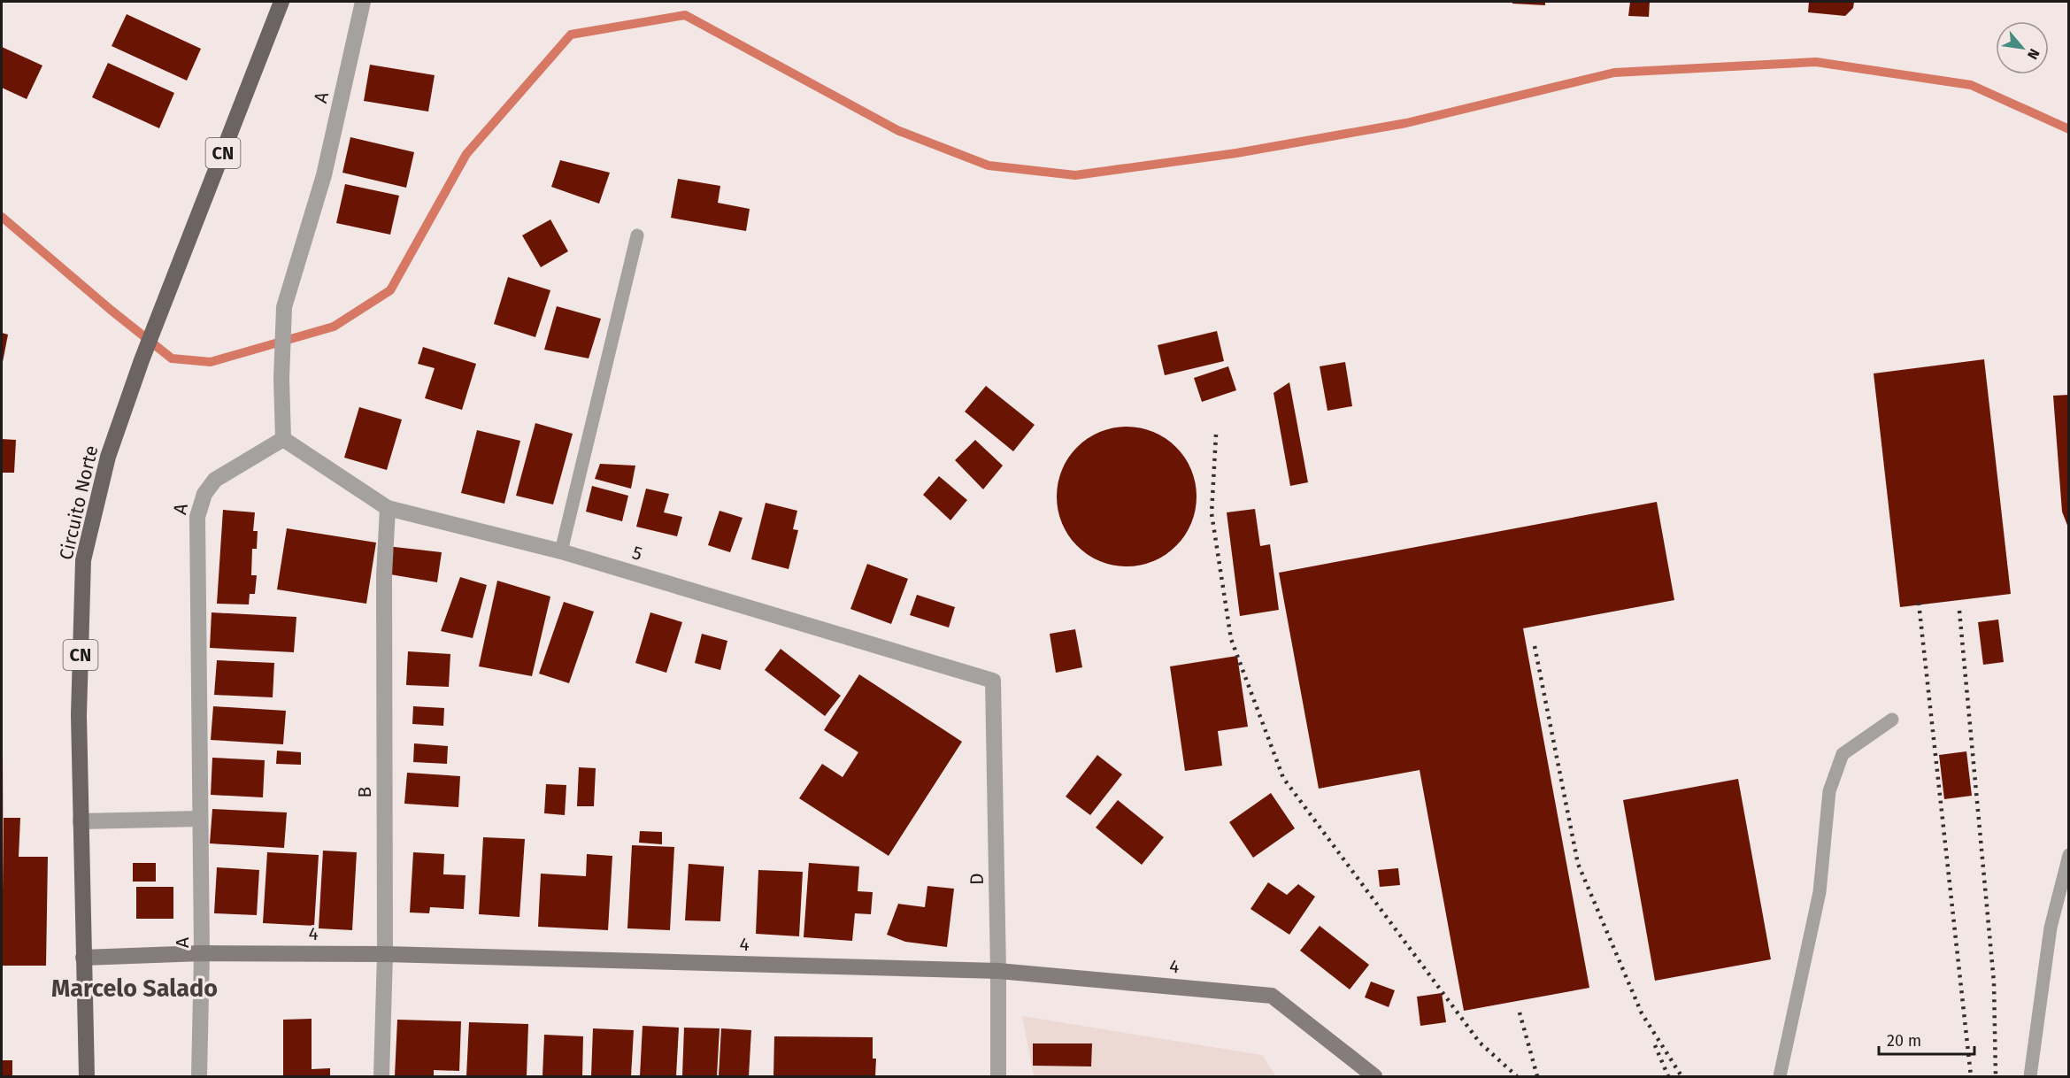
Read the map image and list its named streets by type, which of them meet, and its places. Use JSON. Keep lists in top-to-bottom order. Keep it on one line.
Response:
{"streets":{"main road":["CN","Circuito Norte"],"street":["A","5","B","D","4"]},"crossings":[["A","5"],["A","4"],["Circuito Norte","4"],["5","B"],["5","D"],["B","4"],["D","4"]],"districts":["Marcelo Salado"],"scale_bar":"20 m","north":"bottom right"}
